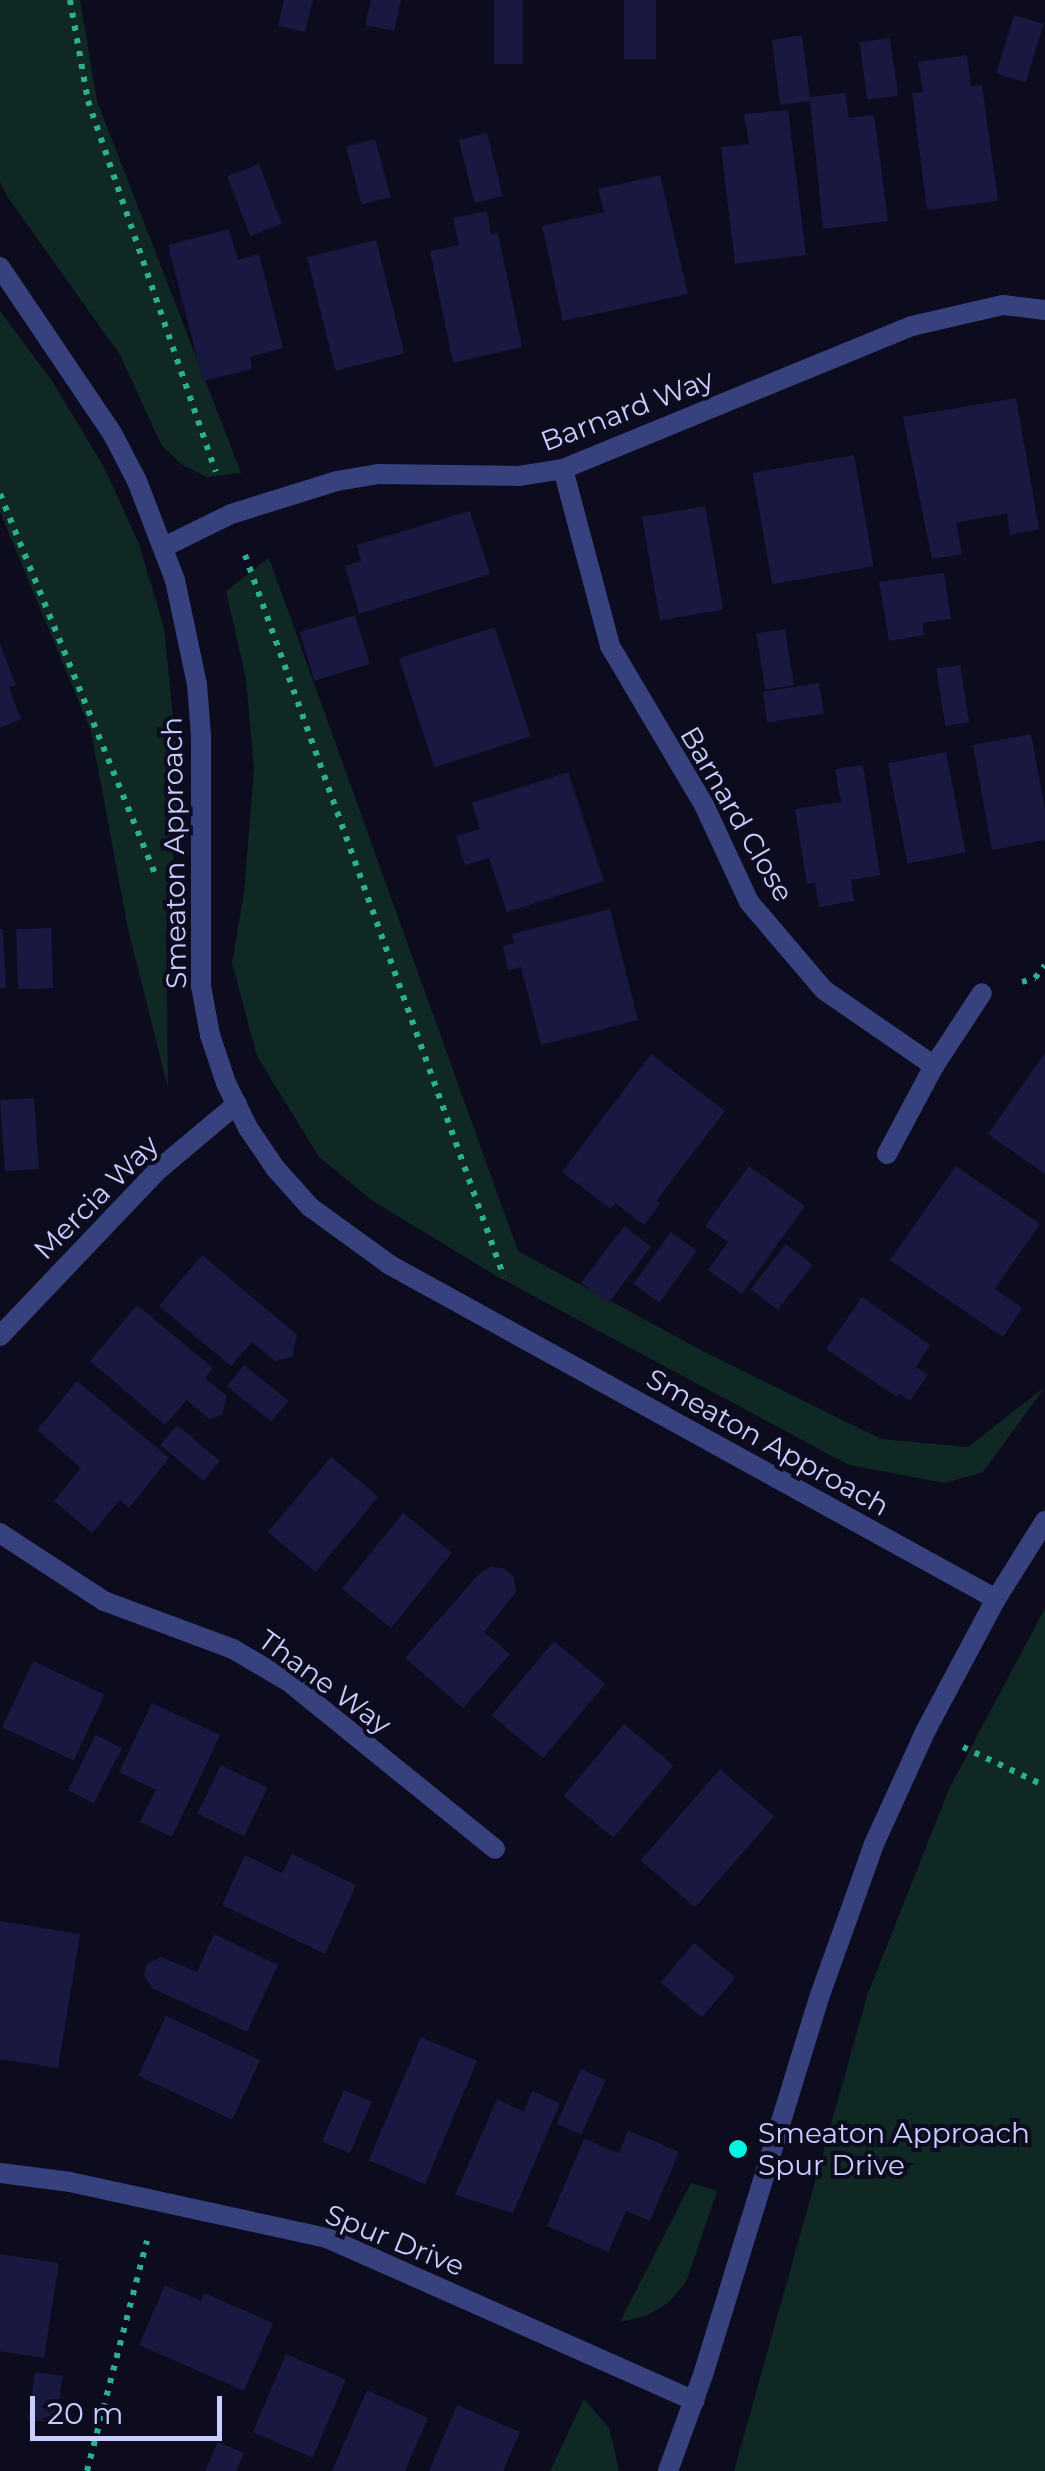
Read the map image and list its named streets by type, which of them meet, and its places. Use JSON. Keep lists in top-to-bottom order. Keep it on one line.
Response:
{"streets":{"street":["Barnard Way","Barnard Close","Smeaton Approach","Mercia Way","Thane Way","Spur Drive"]},"crossings":[["Barnard Way","Barnard Close"],["Barnard Way","Smeaton Approach"],["Smeaton Approach","Mercia Way"]],"places":["Smeaton Approach Spur Drive"],"scale_bar":"20 m"}
